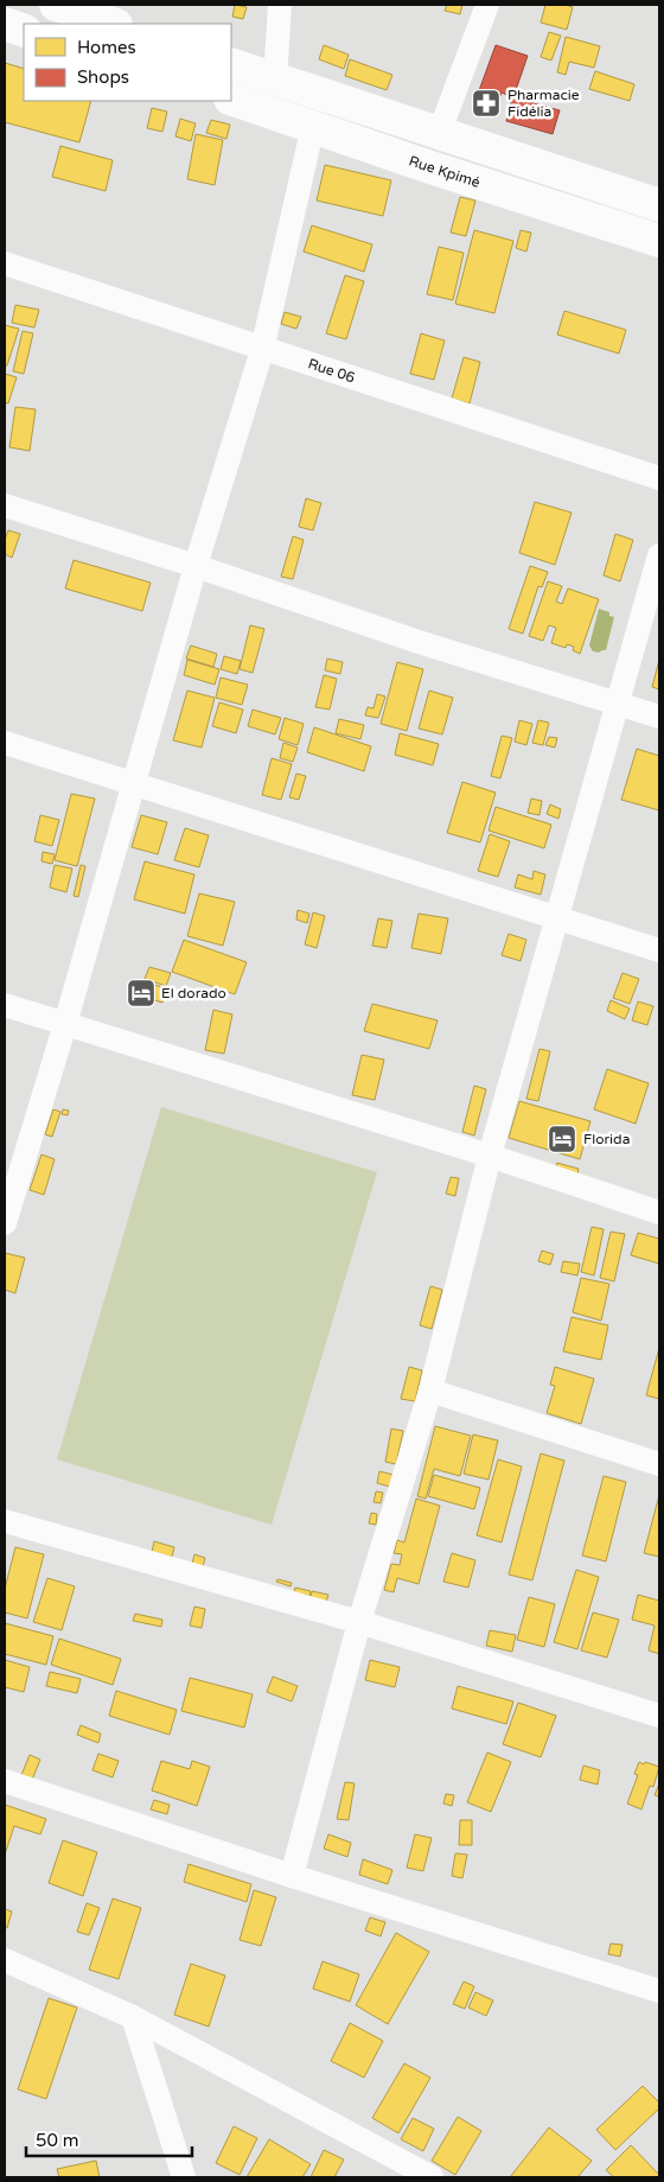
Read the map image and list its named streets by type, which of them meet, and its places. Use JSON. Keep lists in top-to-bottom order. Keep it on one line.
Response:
{"streets":{"main road":["Rue Kpimé"],"street":["Rue 06"]},"places":{"pharmacy":["Pharmacie Fidélia"],"hotel":["El dorado","Florida"]},"legend":["Homes","Shops"],"scale_bar":"50 m"}
